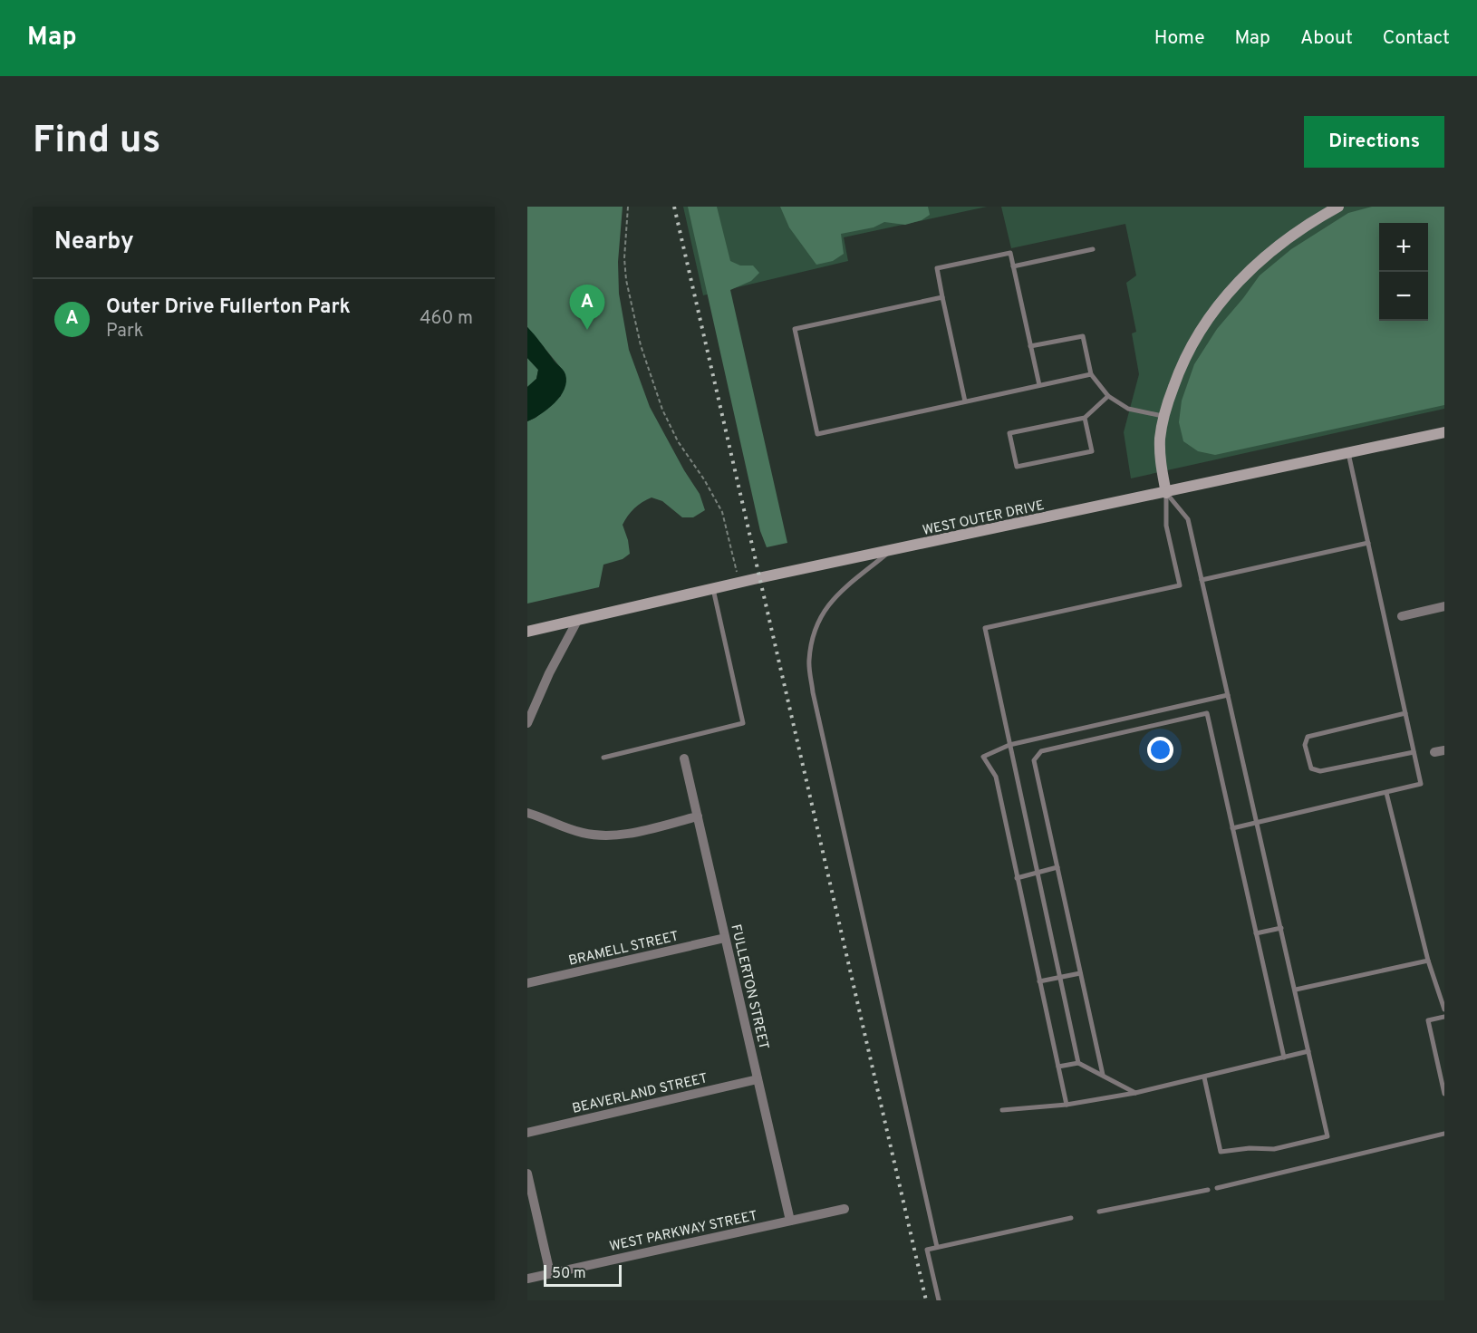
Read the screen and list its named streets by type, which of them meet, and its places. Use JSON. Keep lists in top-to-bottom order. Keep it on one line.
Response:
{"streets":{"main road":["WEST OUTER DRIVE"],"street":["BRAMELL STREET","FULLERTON STREET","BEAVERLAND STREET","WEST PARKWAY STREET"]},"crossings":[["BRAMELL STREET","FULLERTON STREET"],["FULLERTON STREET","BEAVERLAND STREET"],["FULLERTON STREET","WEST PARKWAY STREET"]],"scale_bar":"50 m","page":{"header":"Map","nav":["Home","Map","About","Contact"],"buttons":"Directions","title":"Find us","heading":"Nearby","map_buttons":["+","−"],"list":[{"mark":"A","name":"Outer Drive Fullerton Park","note":"Park","value":"460 m"}],"pins":"A","scale":"50 m"}}
